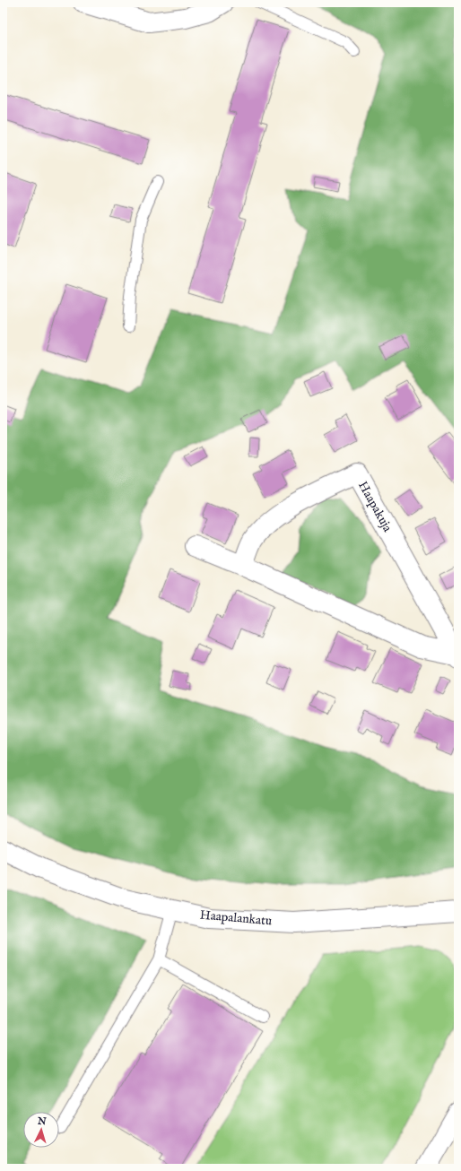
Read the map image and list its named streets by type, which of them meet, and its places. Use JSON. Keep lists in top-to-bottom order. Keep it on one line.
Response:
{"streets":{"street":["Haapakuja","Haapalankatu"]},"north":"top"}
